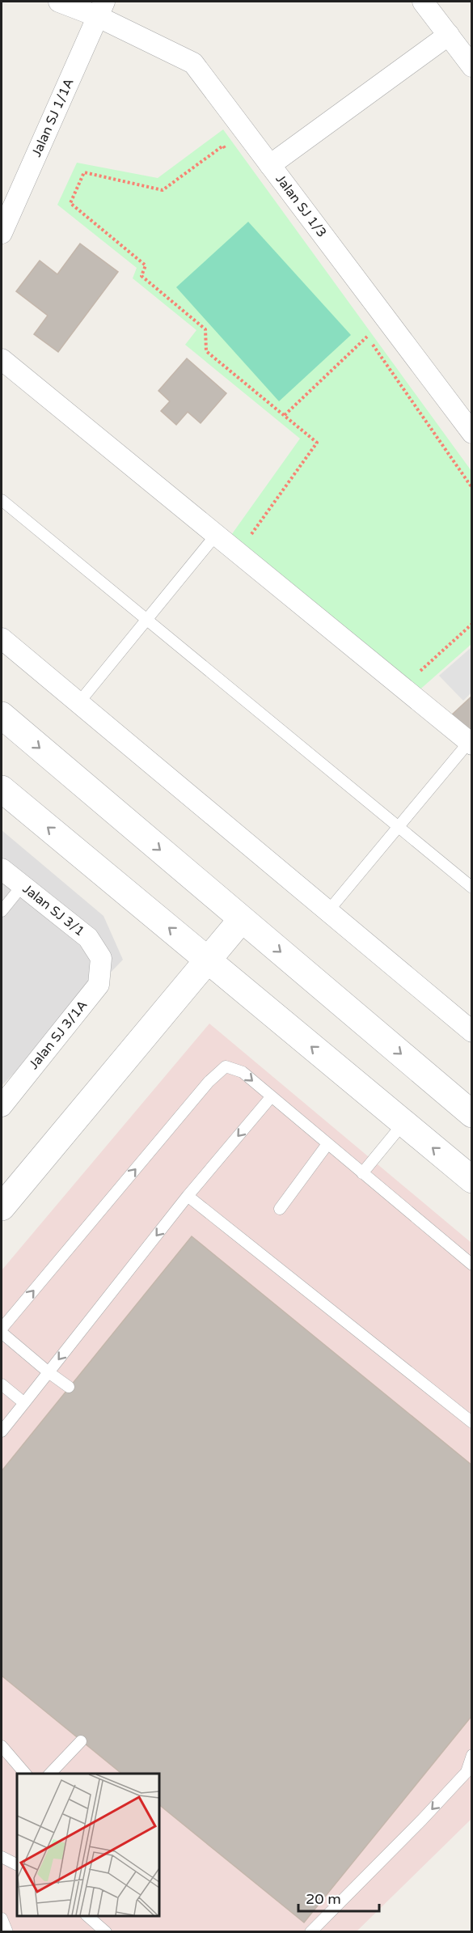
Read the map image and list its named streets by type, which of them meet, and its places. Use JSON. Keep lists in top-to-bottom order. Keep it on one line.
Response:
{"streets":{"street":["Jalan SJ 1/1A","Jalan SJ 1/3","Jalan SJ 3/1","Jalan SJ 3/1A"]},"crossings":[["Jalan SJ 1/1A","Jalan SJ 1/3"],["Jalan SJ 3/1","Jalan SJ 3/1A"]],"scale_bar":"20 m"}
